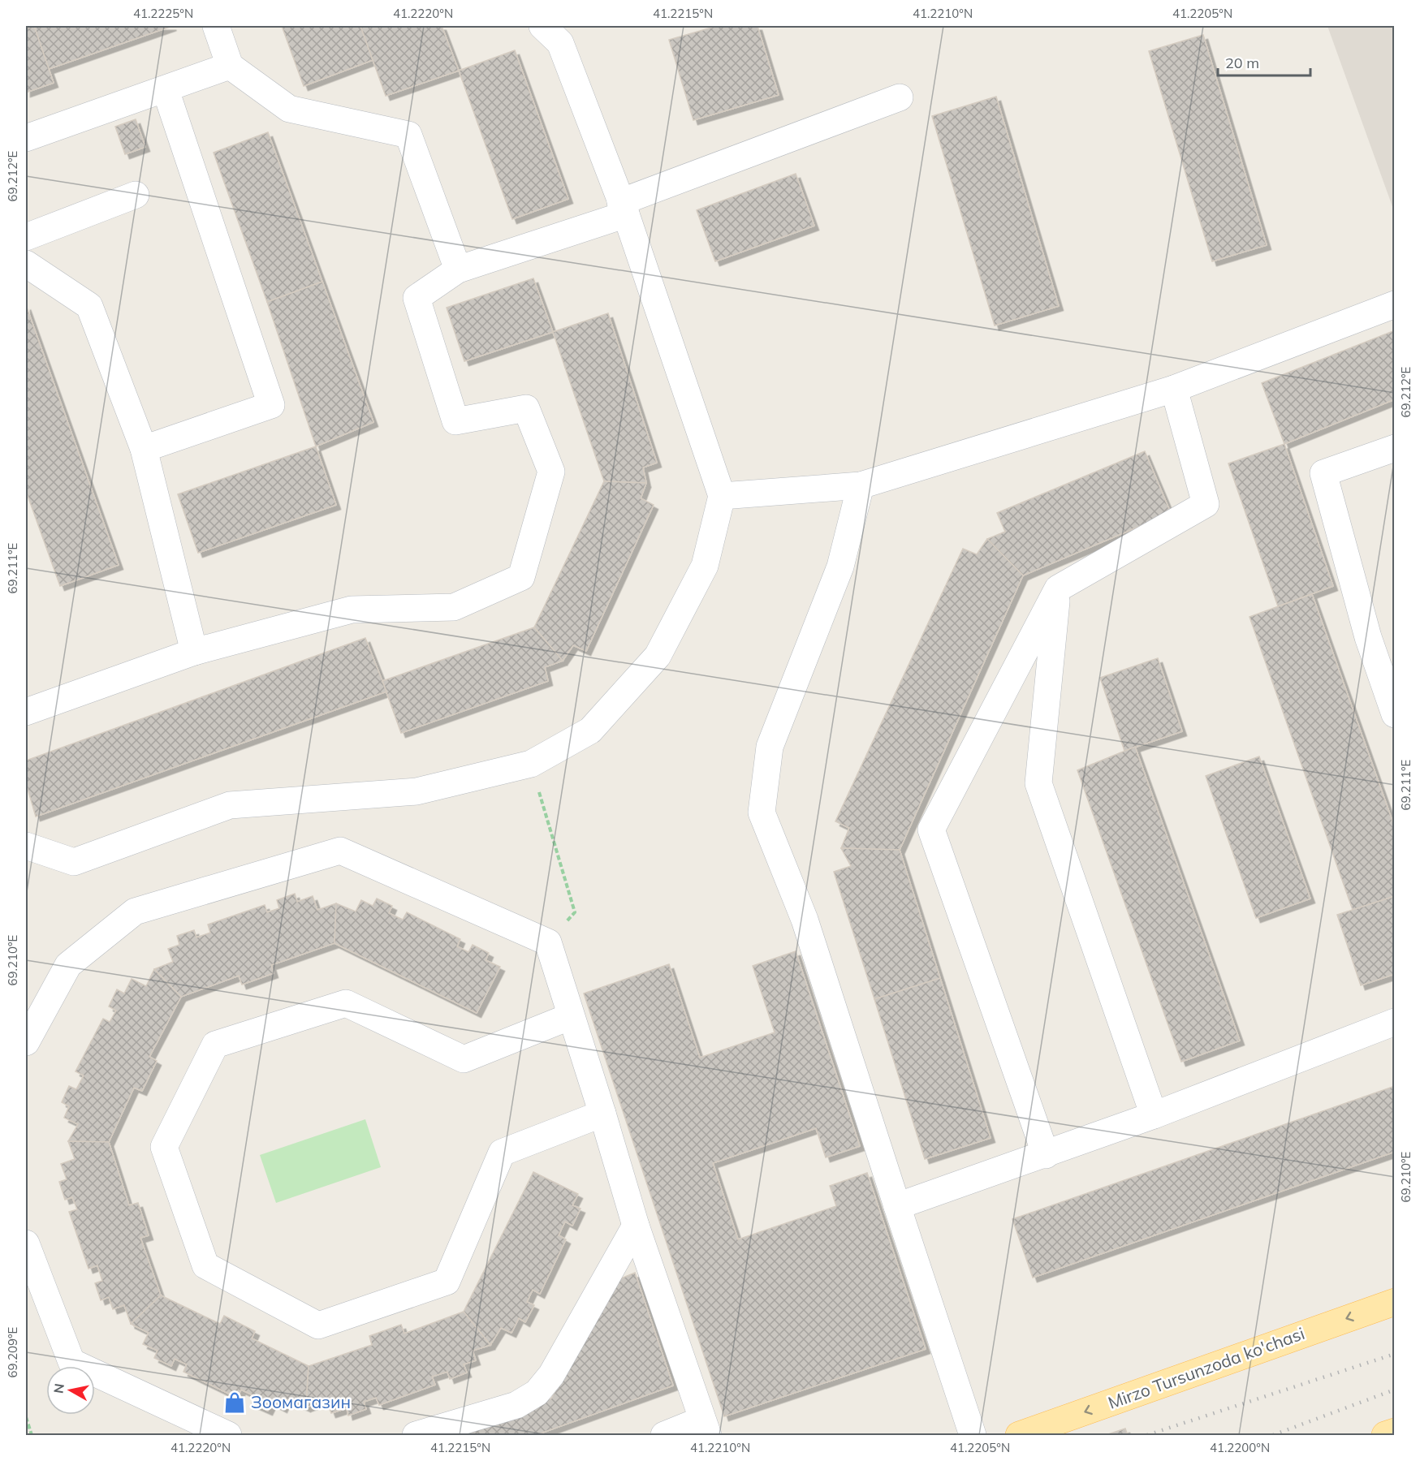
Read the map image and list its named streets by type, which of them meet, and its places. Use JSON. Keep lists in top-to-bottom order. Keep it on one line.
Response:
{"streets":{"main road":["Mirzo Tursunzoda ko'chasi"]},"one_way":["Mirzo Tursunzoda ko'chasi"],"places":{"shop":["Зоомагазин"]},"scale_bar":"20 m","north":"left","coordinates":["41.2225°N","41.2220°N","41.2215°N","41.2210°N","41.2205°N","69.212°E","69.211°E","69.210°E","69.209°E","41.2200°N"]}
